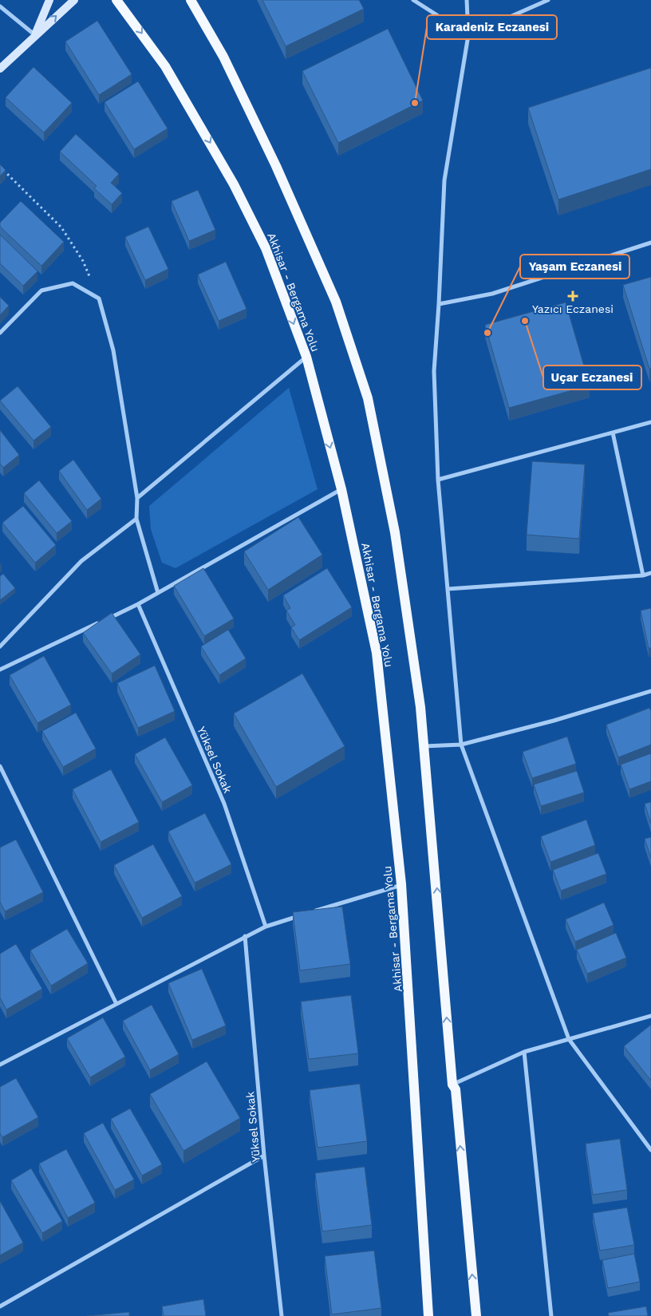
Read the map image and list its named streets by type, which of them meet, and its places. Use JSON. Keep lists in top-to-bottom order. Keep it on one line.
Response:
{"streets":{"main road":["Akhisar - Bergama Yolu"],"street":["Yüksel Sokak"]},"places":{"other":["Karadeniz Eczanesi","Uçar Eczanesi","Yaşam Eczanesi"],"health":["Yazıcı Eczanesi"]}}
